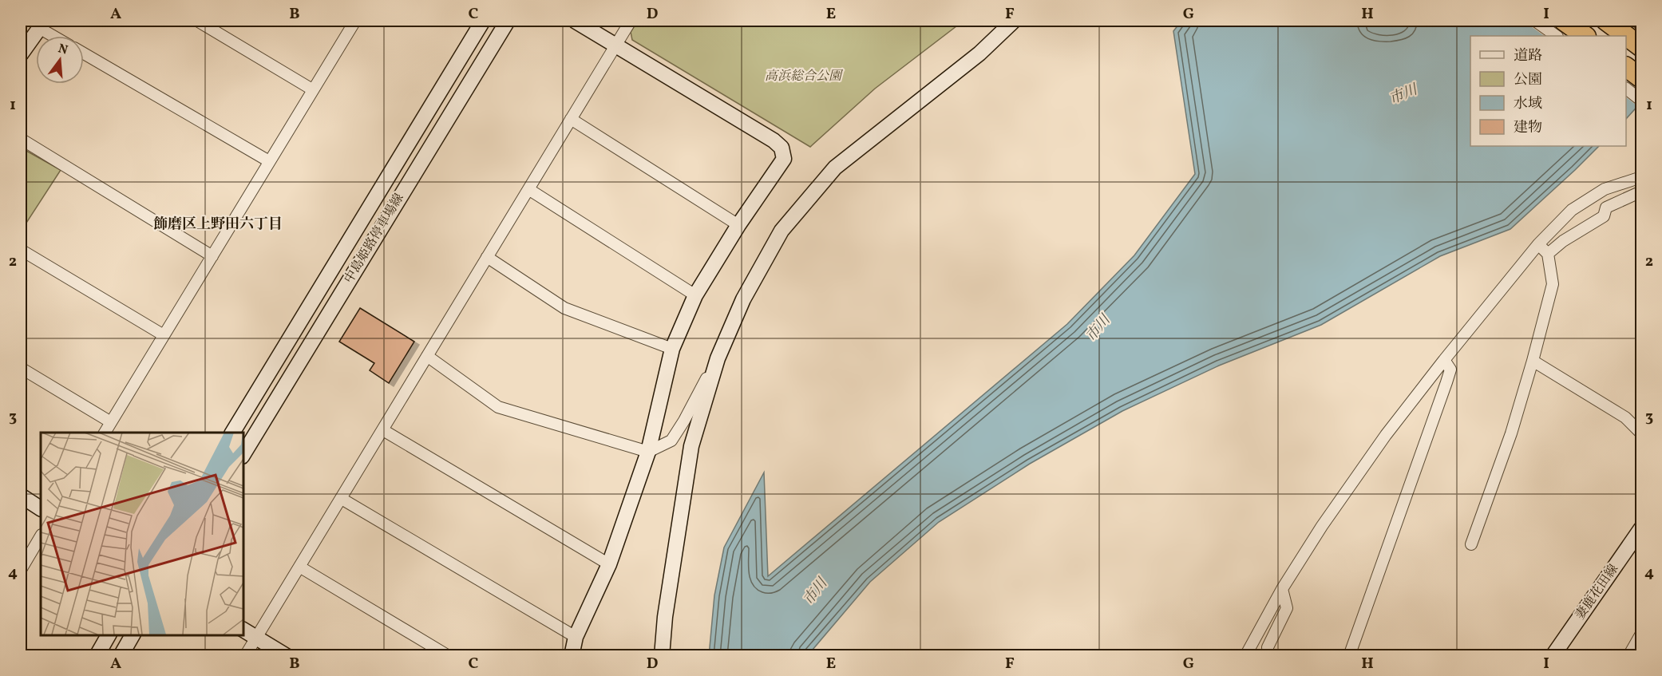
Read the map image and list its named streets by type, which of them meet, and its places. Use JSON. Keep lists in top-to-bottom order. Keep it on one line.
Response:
{"streets":{"street":["中島姫路停車場線","妻鹿花田線"]},"districts":["飾磨区上野田六丁目"],"water":["市川"],"parks":["高浜総合公園"],"legend":["道路","公園","水域","建物"],"north":"top","grid":{"columns":["A","B","C","D","E","F","G","H","I"],"rows":["1","2","3","4"]}}
